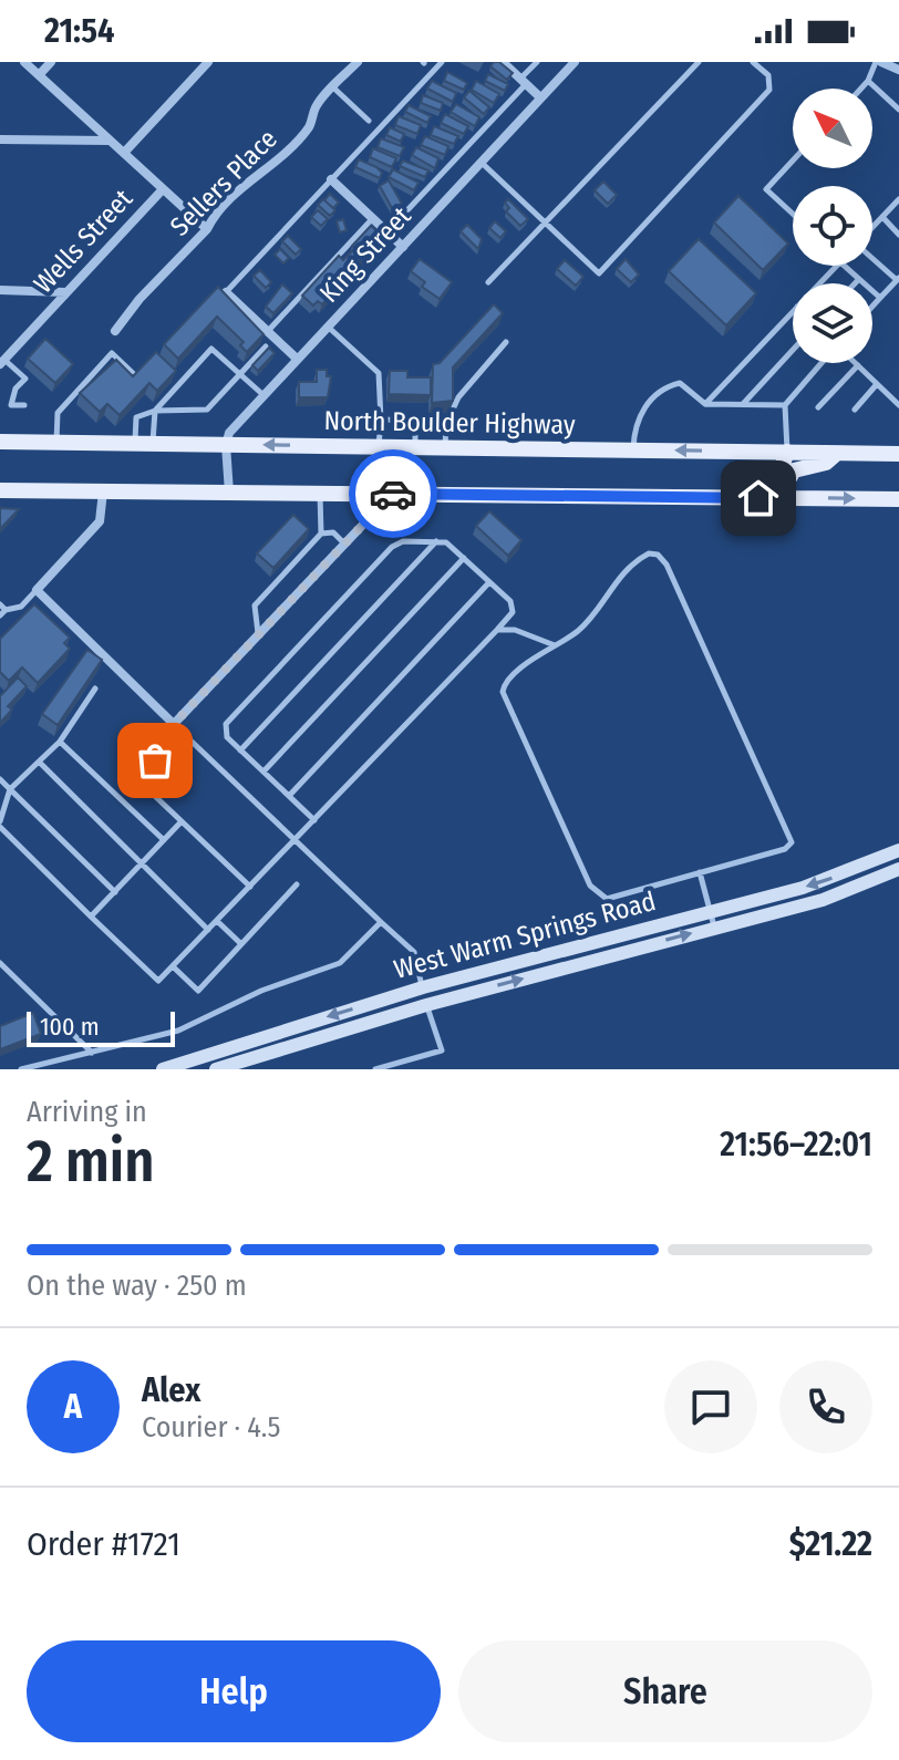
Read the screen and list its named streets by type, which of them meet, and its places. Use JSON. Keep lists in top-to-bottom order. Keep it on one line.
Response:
{"streets":{"main road":["North Boulder Highway","West Warm Springs Road"],"street":["Sellers Place","Wells Street","King Street"]},"crossings":[["King Street","North Boulder Highway"]],"scale_bar":"100 m","north":"top left","page":{"status":"21:54","scale":"100 m","heading":["2 min","Arriving in","21:56–22:01"],"panel":["Alex","Courier · 4.5","Order #1721","$21.22"],"bar":"On the way · 250 m","round":"A","buttons":["Help","Share"]}}
